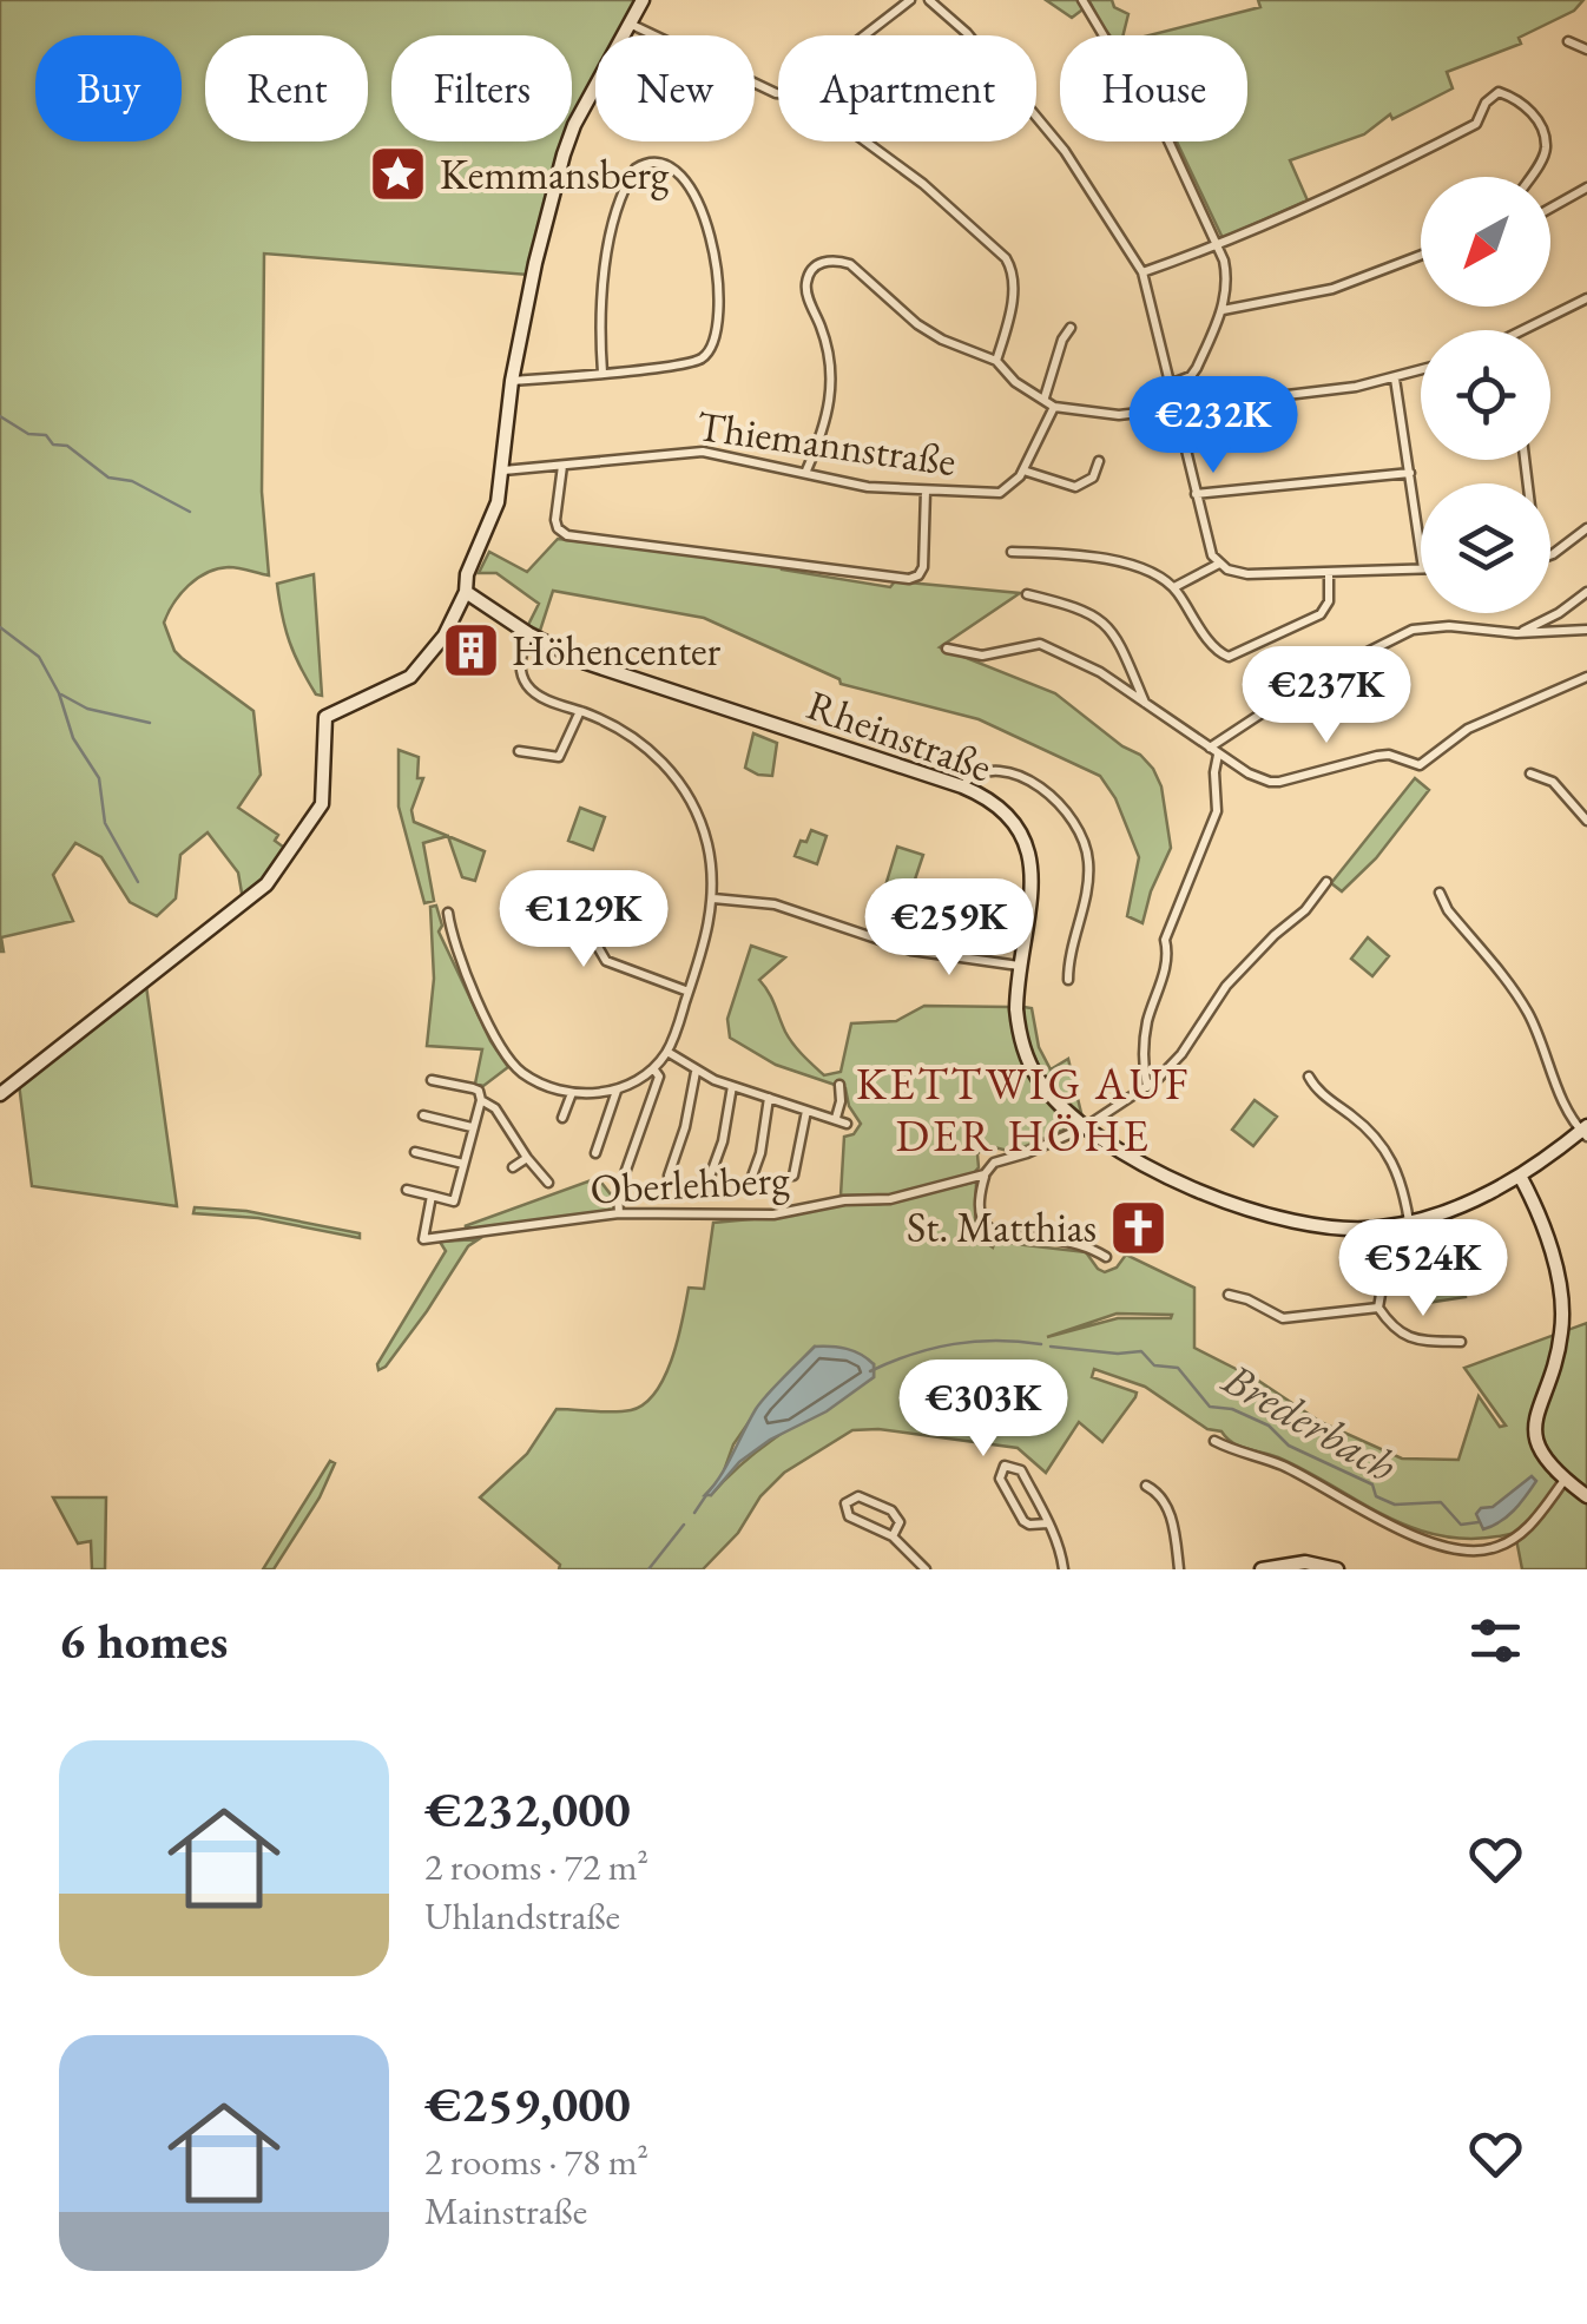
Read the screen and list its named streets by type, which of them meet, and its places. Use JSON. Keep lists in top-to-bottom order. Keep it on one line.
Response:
{"streets":{"street":["Thiemannstraße","Rheinstraße","Oberlehberg"]},"districts":["KETTWIG AUF DER HÖHE"],"water":["Brederbach"],"places":{"place":["Kemmansberg"],"building":["Höhencenter"],"church":["St. Matthias"]},"north":"bottom left","page":{"chip":["Buy","Rent","Filters","New","Apartment","House"],"price":["€232K","€237K","€129K","€259K","€524K","€303K"],"heading":"6 homes","list":[{"name":"€232,000","note":"2 rooms · 72 m² · Uhlandstraße"},{"name":"€259,000","note":"2 rooms · 78 m² · Mainstraße"}]}}
